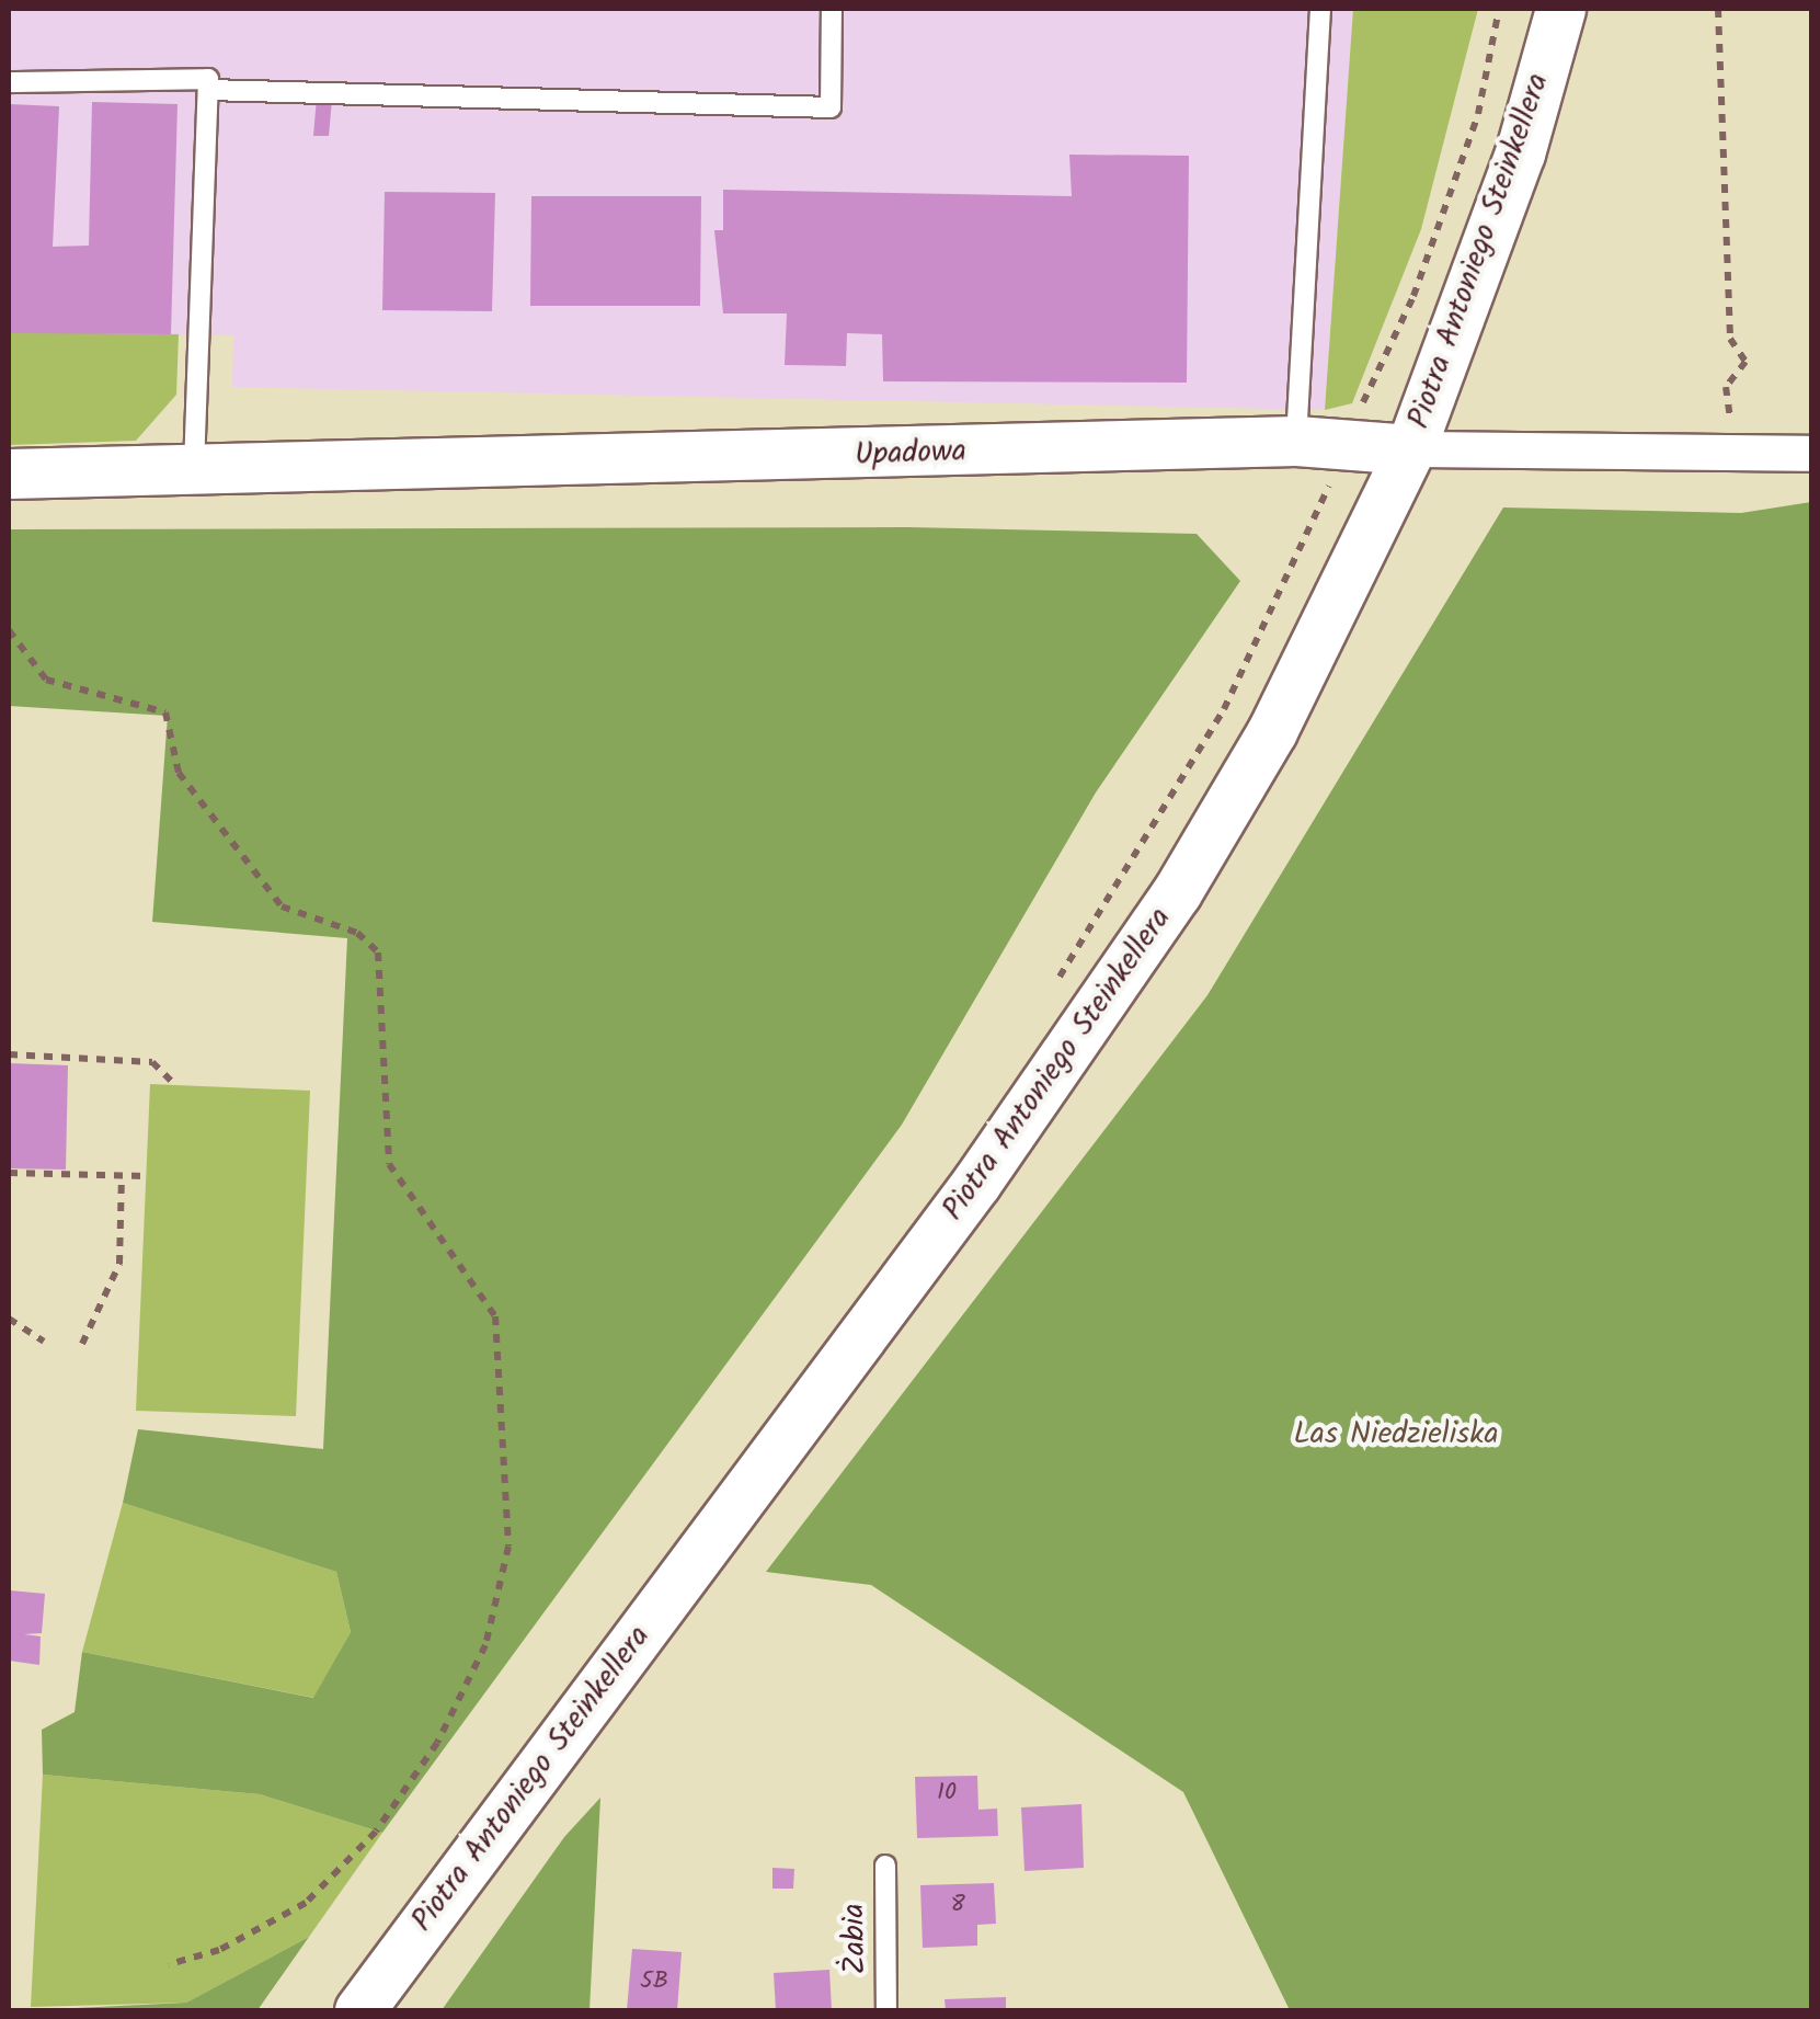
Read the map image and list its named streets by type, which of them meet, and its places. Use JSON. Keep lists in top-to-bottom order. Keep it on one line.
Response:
{"streets":{"street":["Piotra Antoniego Steinkellera","Upadowa"],"lane":["Żabia"]},"crossings":[["Piotra Antoniego Steinkellera","Upadowa"]],"parks":["Las Niedzieliska"],"house_numbers":["10","8","5B"]}
